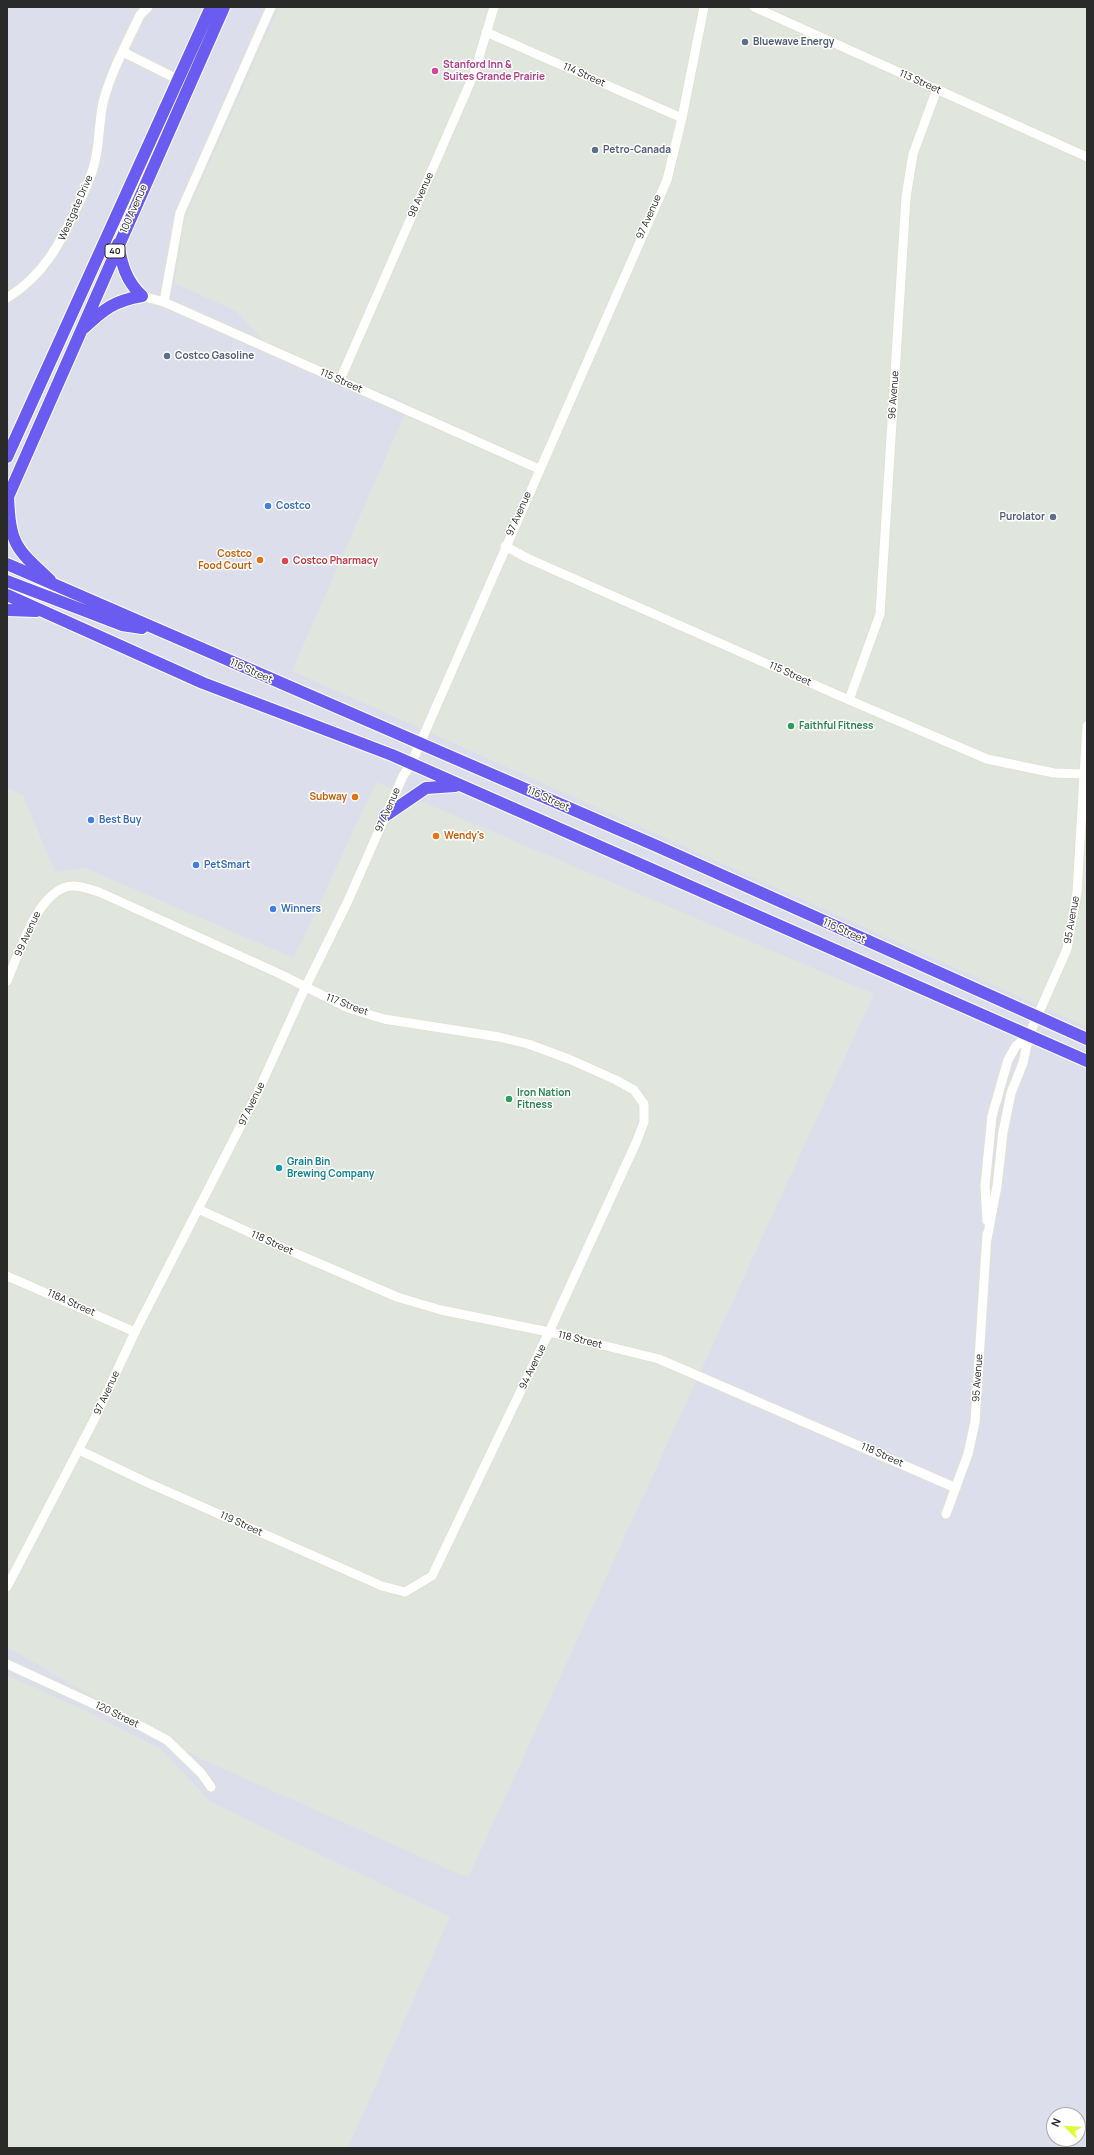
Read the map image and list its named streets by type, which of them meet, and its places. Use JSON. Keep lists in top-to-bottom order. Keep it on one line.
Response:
{"streets":{"main road":["100 Avenue","40","116 Street"],"street":["114 Street","113 Street","98 Avenue","Westgate Drive","97 Avenue","115 Street","96 Avenue","95 Avenue","99 Avenue","117 Street","118 Street","118A Street","94 Avenue","119 Street","120 Street"]},"crossings":[["114 Street","98 Avenue"],["114 Street","97 Avenue"],["113 Street","96 Avenue"],["98 Avenue","115 Street"],["97 Avenue","115 Street"],["97 Avenue","116 Street"],["97 Avenue","117 Street"],["97 Avenue","118 Street"],["97 Avenue","118A Street"],["97 Avenue","119 Street"],["115 Street","96 Avenue"],["115 Street","95 Avenue"],["116 Street","95 Avenue"],["95 Avenue","118 Street"],["99 Avenue","117 Street"],["117 Street","94 Avenue"],["118 Street","94 Avenue"],["94 Avenue","119 Street"]],"places":["Bluewave Energy","Stanford Inn & Suites Grande Prairie","Petro-Canada","Costco Gasoline","Costco","Purolator","Costco Food Court","Costco Pharmacy","Faithful Fitness","Subway","Best Buy","Wendy's","PetSmart","Winners","Iron Nation Fitness","Grain Bin Brewing Company"],"north":"top left"}
